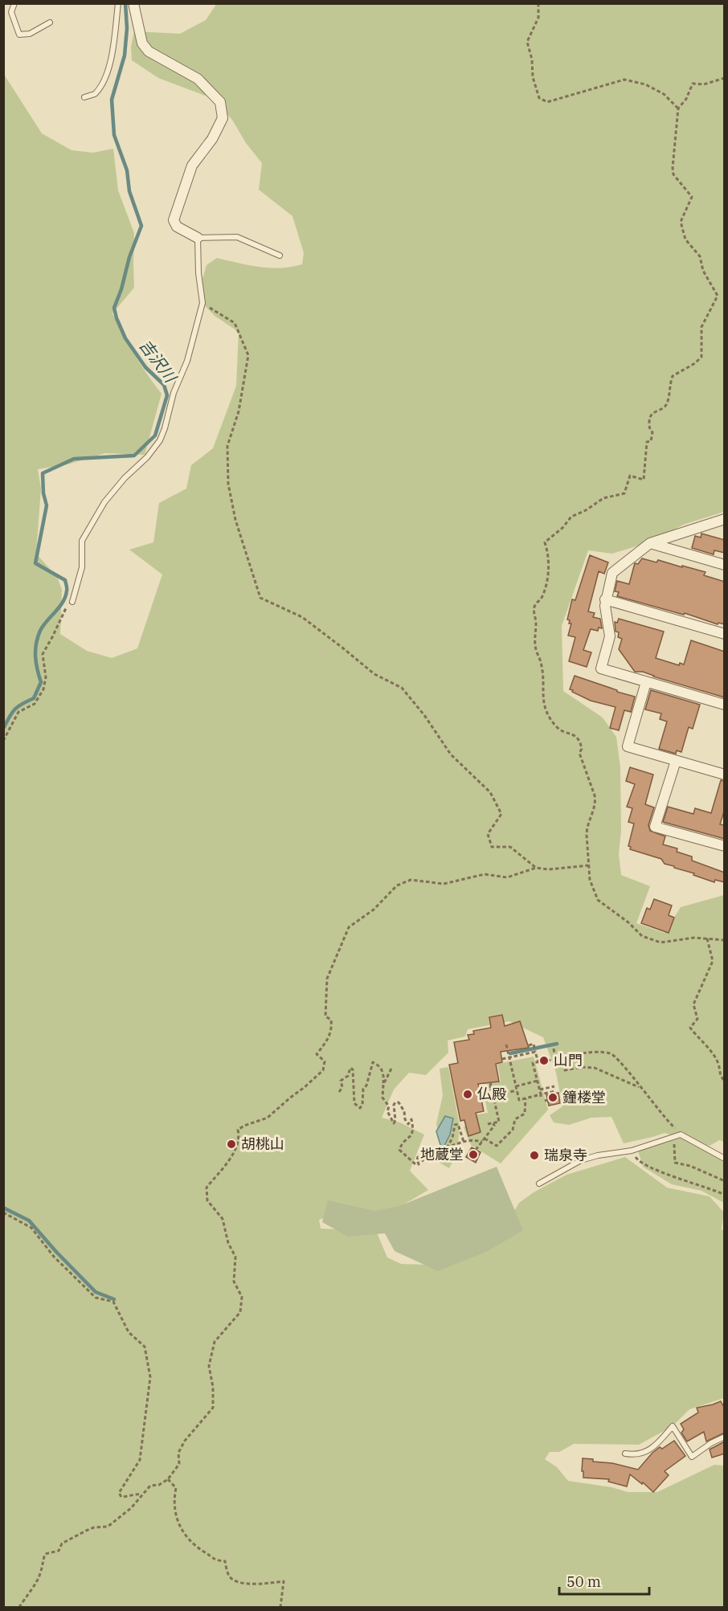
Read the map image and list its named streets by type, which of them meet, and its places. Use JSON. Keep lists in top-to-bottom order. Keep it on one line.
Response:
{"water":["吉沢川"],"places":["山門","仏殿","鐘楼堂","胡桃山","地蔵堂","瑞泉寺"],"scale_bar":"50 m"}
